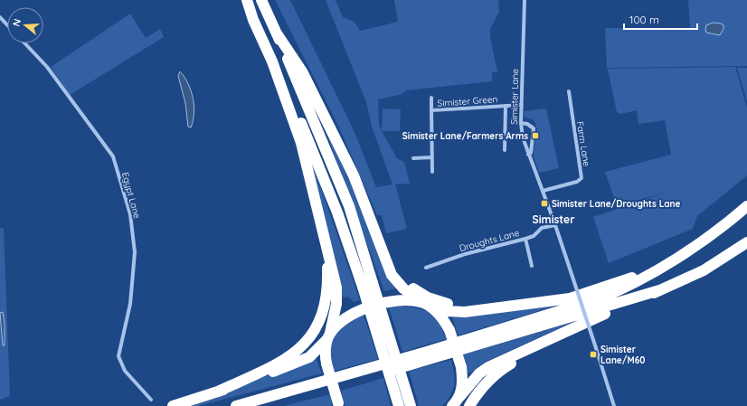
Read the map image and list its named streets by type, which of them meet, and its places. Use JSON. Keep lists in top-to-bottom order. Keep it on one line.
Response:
{"streets":{"street":["Simister Lane","Simister Green","Farm Lane","Egypt Lane","Droughts Lane"]},"crossings":[["Simister Lane","Simister Green"],["Simister Lane","Farm Lane"],["Simister Lane","Droughts Lane"]],"districts":["Simister"],"places":{"transit":["Simister Lane/Farmers Arms","Simister Lane/Droughts Lane","Simister Lane/M60"]},"scale_bar":"100 m","north":"left"}
